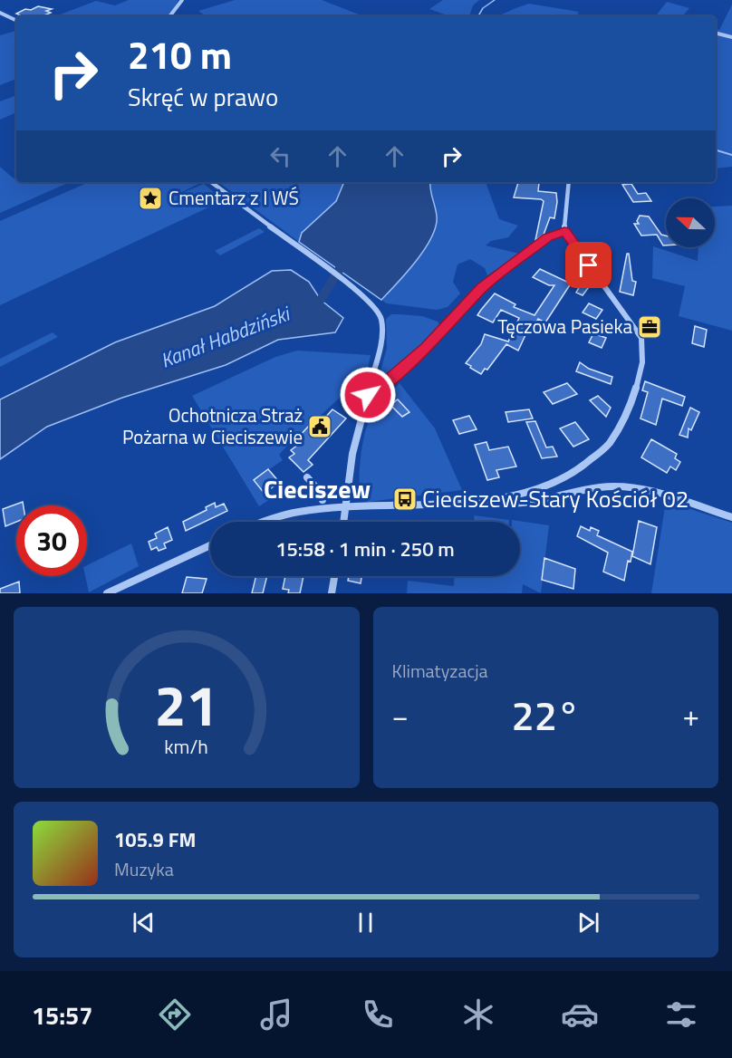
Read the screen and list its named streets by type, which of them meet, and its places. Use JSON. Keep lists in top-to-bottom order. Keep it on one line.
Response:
{"districts":["Cieciszew"],"water":["Kanał Habdziński"],"places":{"place":["Cmentarz z I WŚ"],"office":["Tęczowa Pasieka"],"public building":["Ochotnicza Straż Pożarna w Cieciszewie"],"bus stop":["Cieciszew-Stary Kościół 02"]},"north":"left","page":{"turn":["210 m","Skręć w prawo"],"limit":"30","trip":"15:58 · 1 min · 250 m","tile":"Klimatyzacja","heat":["−","22°","+"],"song":["105.9 FM","Muzyka"],"tabs":"15:57","gauge":["21","km/h"]}}
